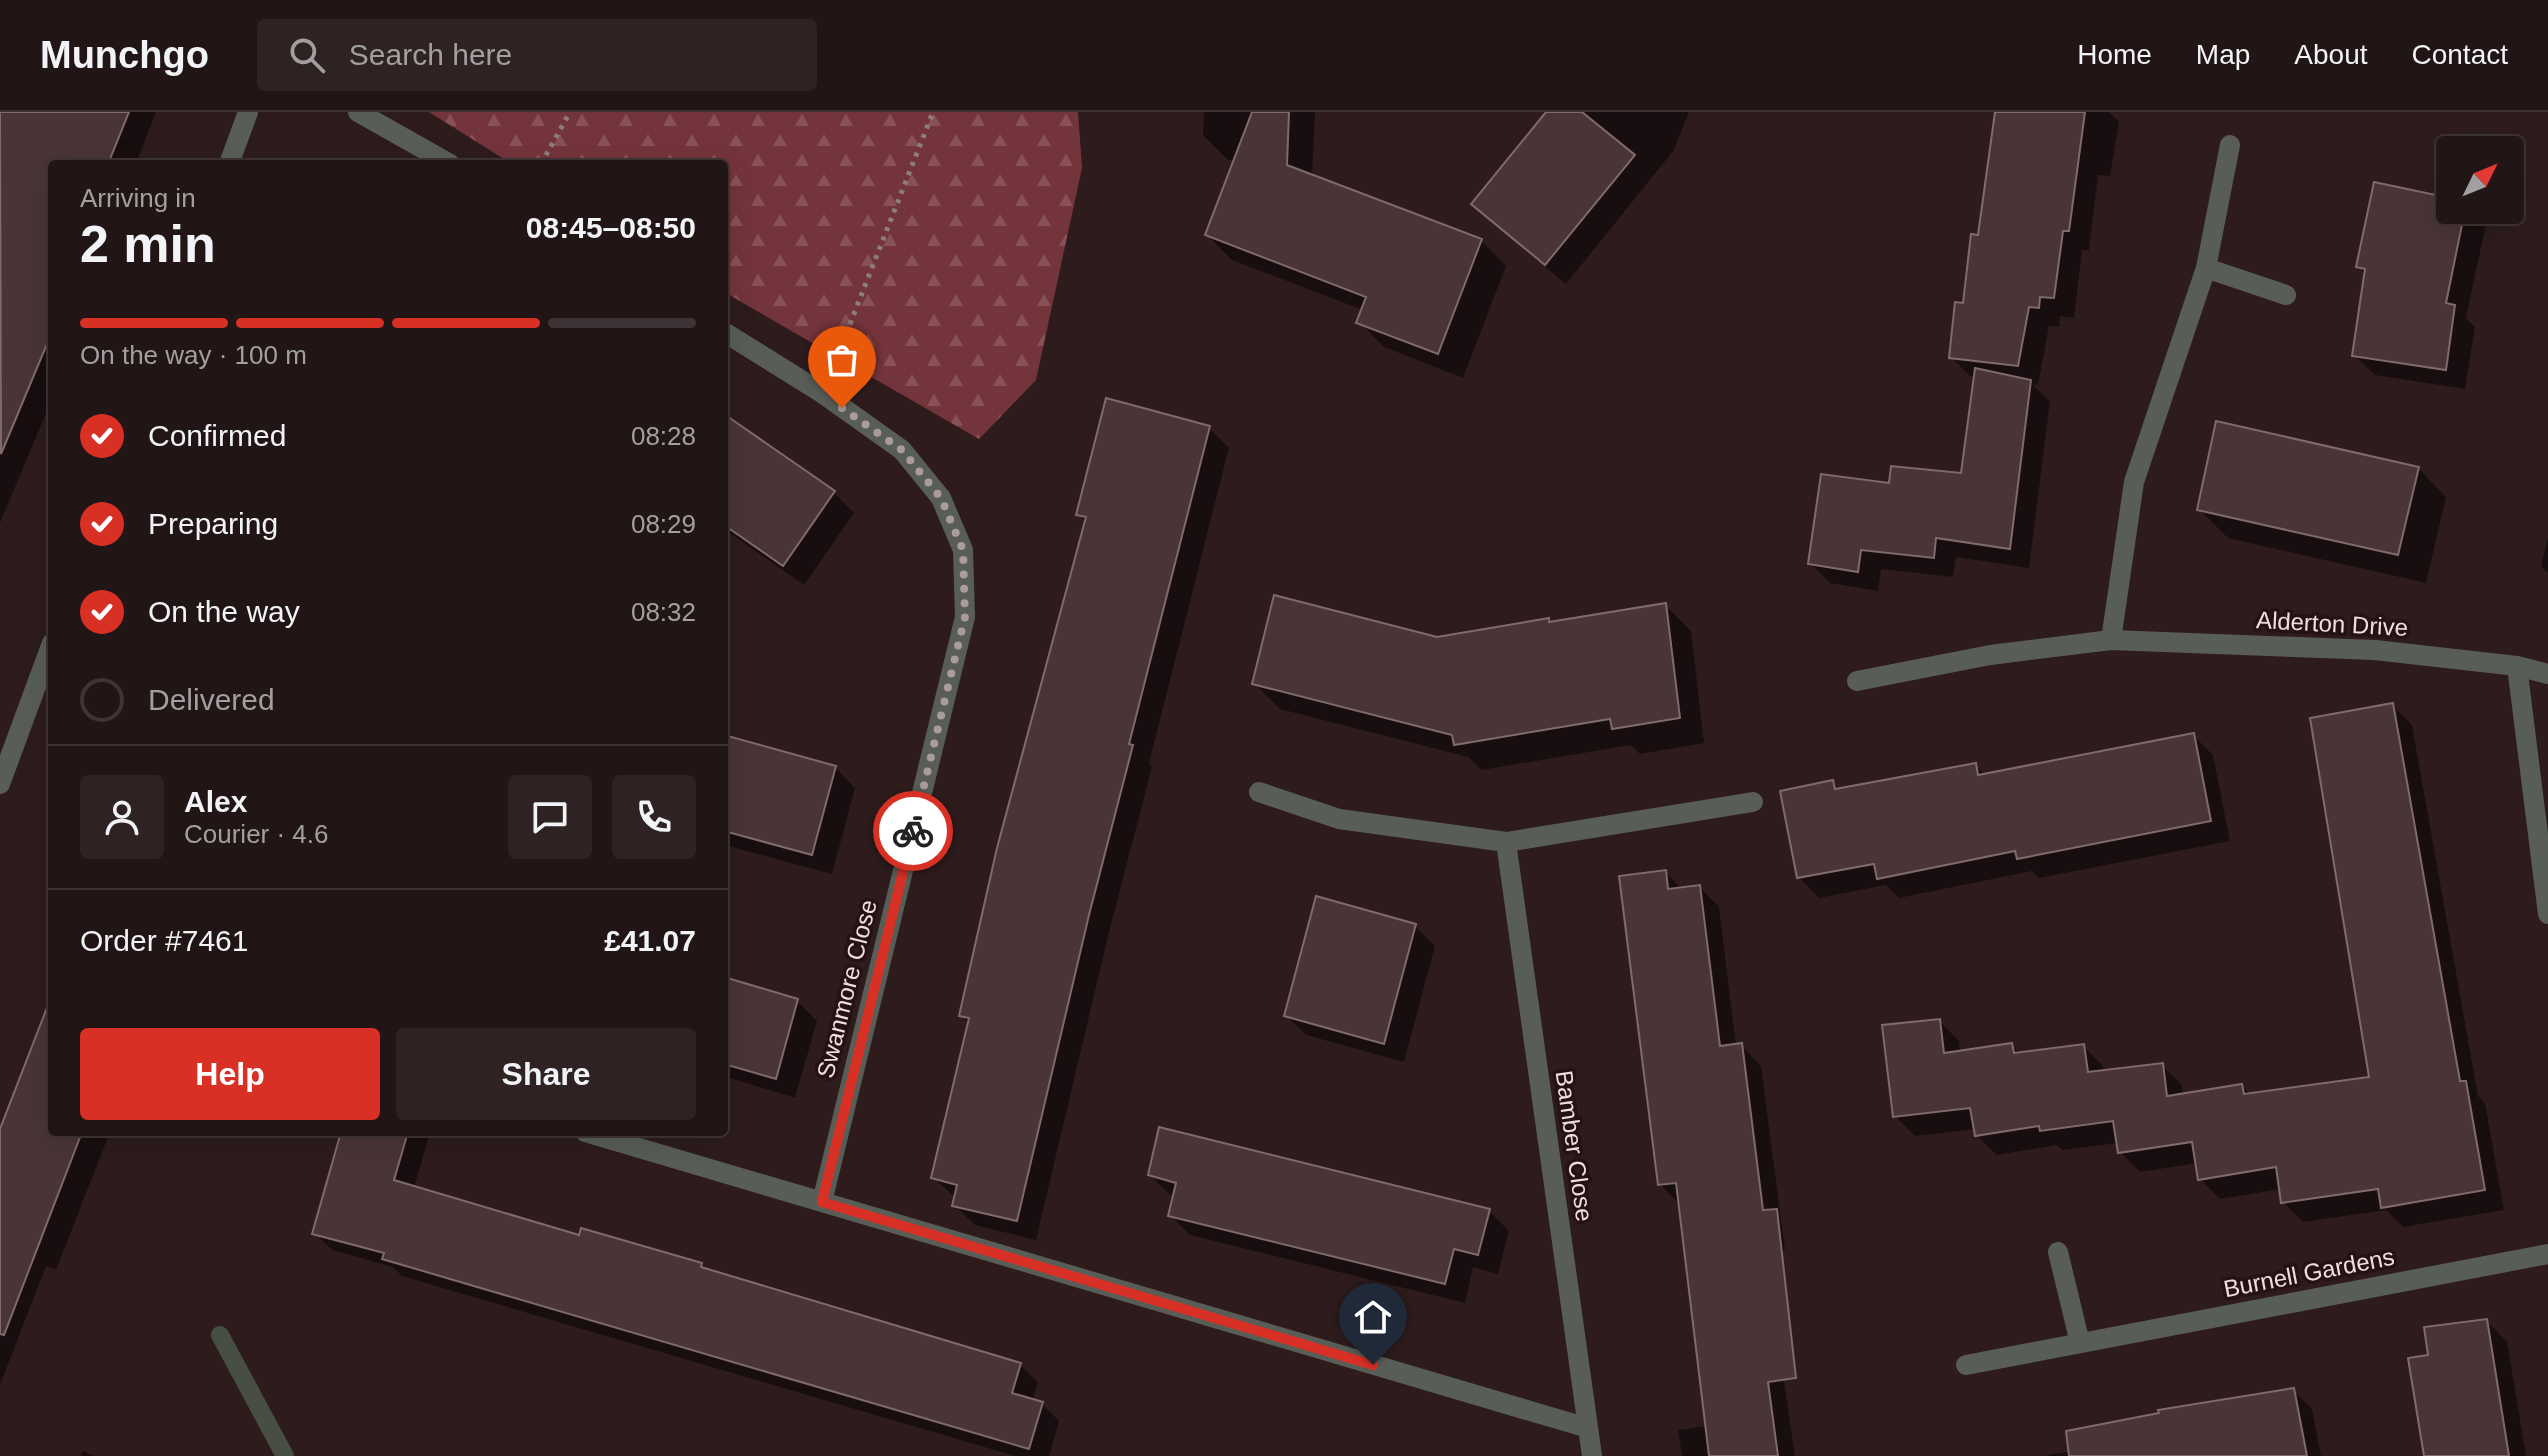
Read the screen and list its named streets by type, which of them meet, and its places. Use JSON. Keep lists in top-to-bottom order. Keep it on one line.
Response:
{"streets":{"street":["Alderton Drive","Swanmore Close","Bamber Close","Burnell Gardens"]},"north":"top right","page":{"header":"Munchgo","search":"Search here","nav":["Home","Map","About","Contact"],"heading":["2 min","Arriving in","08:45–08:50"],"panel":["Alex","Courier · 4.6","Order #7461","£41.07"],"bar":"On the way · 100 m","list":[["Confirmed","08:28"],["Preparing","08:29"],["On the way","08:32"],"Delivered"],"buttons":["Help","Share"]}}
